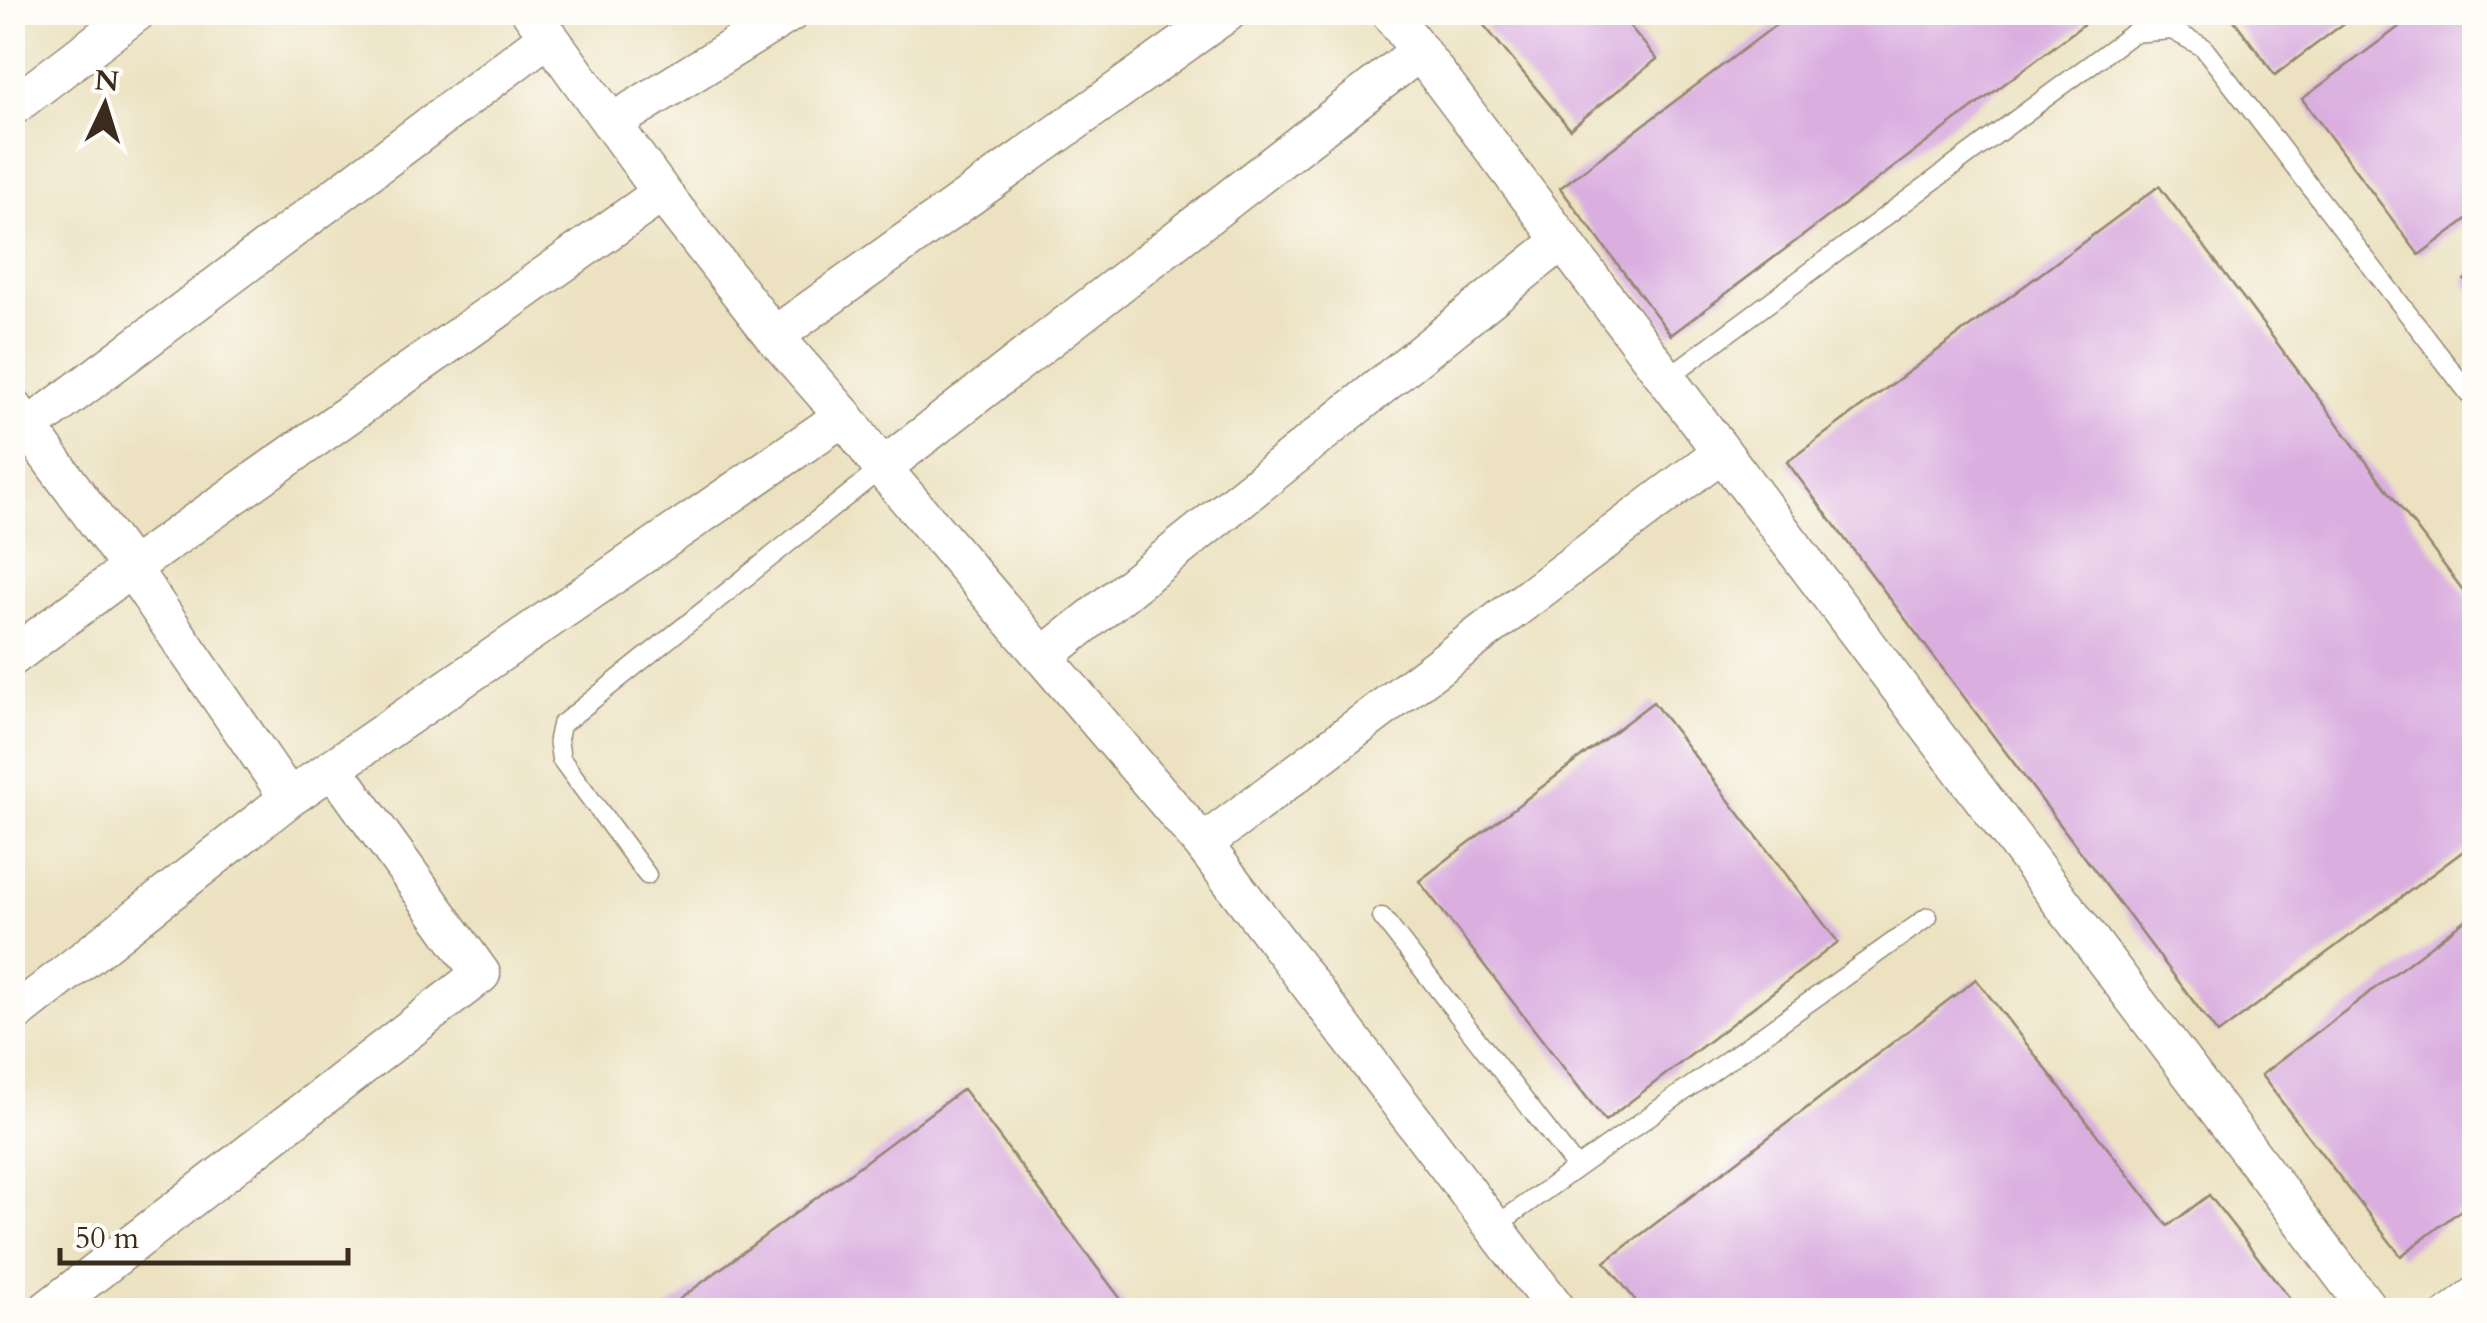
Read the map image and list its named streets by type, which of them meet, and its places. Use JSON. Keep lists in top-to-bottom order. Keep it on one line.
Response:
{"scale_bar":"50 m","north":"top"}
